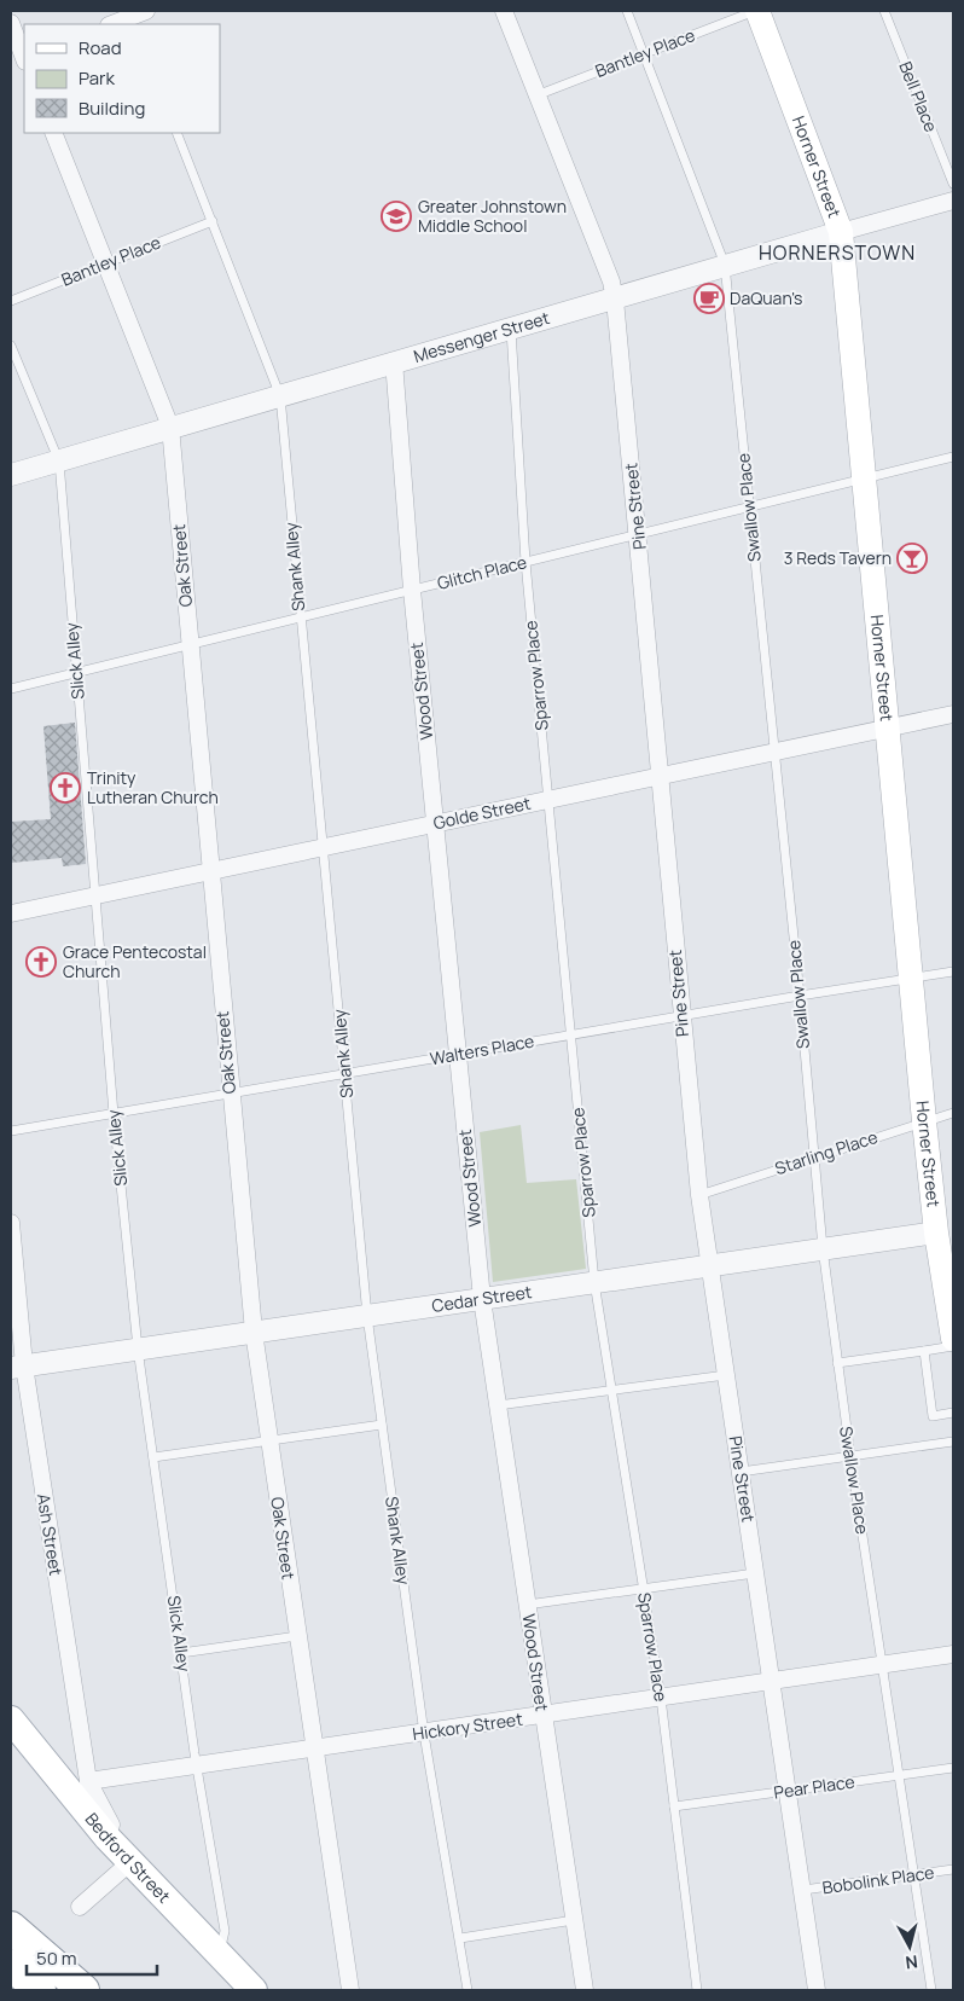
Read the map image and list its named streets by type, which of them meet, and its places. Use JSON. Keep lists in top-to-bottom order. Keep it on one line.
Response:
{"streets":{"main road":["Horner Street","Bedford Street"],"street":["Messenger Street","Pine Street","Oak Street","Wood Street","Golde Street","Cedar Street","Ash Street","Hickory Street"],"lane":["Bantley Place","Bell Place","Swallow Place","Shank Alley","Glitch Place","Slick Alley","Sparrow Place","Walters Place","Starling Place","Pear Place","Bobolink Place"]},"crossings":[["Bantley Place","Horner Street"],["Bantley Place","Pine Street"],["Bantley Place","Swallow Place"],["Bantley Place","Oak Street"],["Bantley Place","Shank Alley"],["Horner Street","Messenger Street"],["Horner Street","Glitch Place"],["Horner Street","Golde Street"],["Horner Street","Walters Place"],["Horner Street","Starling Place"],["Horner Street","Cedar Street"],["Messenger Street","Pine Street"],["Messenger Street","Swallow Place"],["Messenger Street","Oak Street"],["Messenger Street","Shank Alley"],["Messenger Street","Slick Alley"],["Messenger Street","Sparrow Place"],["Messenger Street","Wood Street"],["Pine Street","Glitch Place"],["Pine Street","Golde Street"],["Pine Street","Walters Place"],["Pine Street","Starling Place"],["Pine Street","Cedar Street"],["Pine Street","Hickory Street"],["Pine Street","Pear Place"],["Pine Street","Bobolink Place"],["Swallow Place","Glitch Place"],["Swallow Place","Golde Street"],["Swallow Place","Walters Place"],["Swallow Place","Starling Place"],["Swallow Place","Cedar Street"],["Swallow Place","Hickory Street"],["Swallow Place","Pear Place"],["Swallow Place","Bobolink Place"],["Oak Street","Glitch Place"],["Oak Street","Golde Street"],["Oak Street","Walters Place"],["Oak Street","Cedar Street"],["Oak Street","Hickory Street"],["Shank Alley","Glitch Place"],["Shank Alley","Golde Street"],["Shank Alley","Walters Place"],["Shank Alley","Cedar Street"],["Shank Alley","Hickory Street"],["Glitch Place","Slick Alley"],["Glitch Place","Sparrow Place"],["Glitch Place","Wood Street"],["Slick Alley","Golde Street"],["Slick Alley","Walters Place"],["Slick Alley","Cedar Street"],["Slick Alley","Hickory Street"],["Slick Alley","Bedford Street"],["Sparrow Place","Golde Street"],["Sparrow Place","Walters Place"],["Sparrow Place","Cedar Street"],["Sparrow Place","Hickory Street"],["Sparrow Place","Pear Place"],["Wood Street","Golde Street"],["Wood Street","Walters Place"],["Wood Street","Cedar Street"],["Wood Street","Hickory Street"],["Cedar Street","Ash Street"],["Ash Street","Hickory Street"],["Ash Street","Bedford Street"]],"districts":["HORNERSTOWN"],"places":{"school or university":["Greater Johnstown Middle School"],"cafe":["DaQuan's"],"bar":["3 Reds Tavern"],"church":["Trinity Lutheran Church","Grace Pentecostal Church"]},"legend":["Road","Park","Building"],"scale_bar":"50 m","north":"bottom"}
